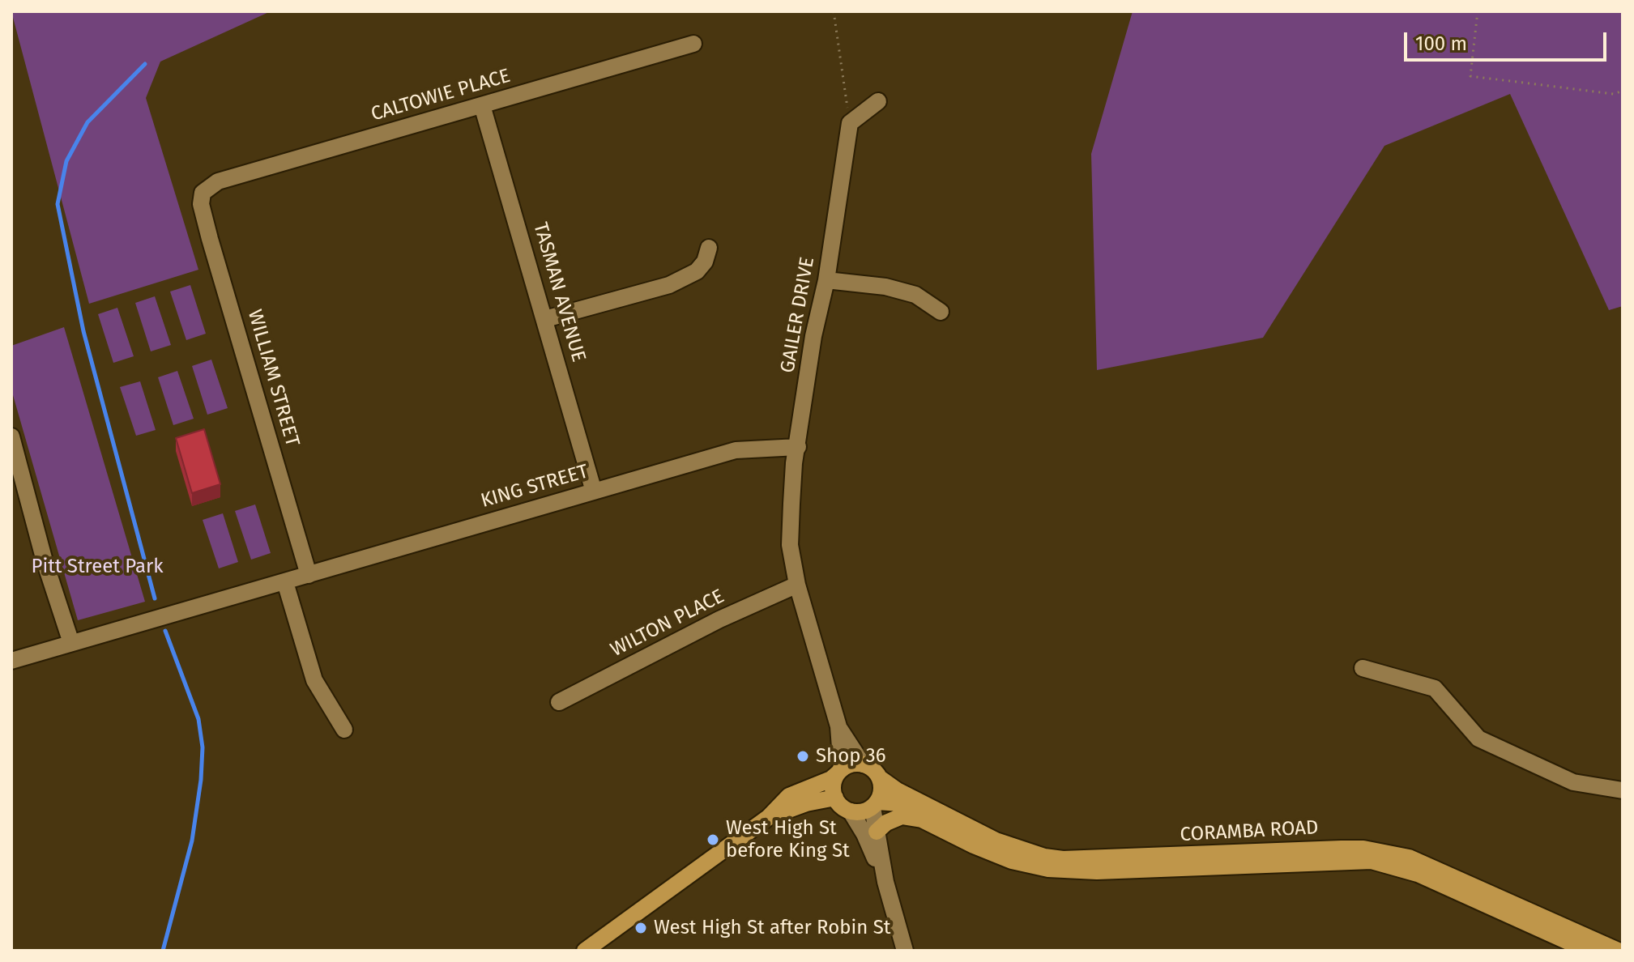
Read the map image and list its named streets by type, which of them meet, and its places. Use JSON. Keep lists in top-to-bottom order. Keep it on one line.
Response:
{"streets":{"main road":["CORAMBA ROAD"],"street":["CALTOWIE PLACE","TASMAN AVENUE","GAILER DRIVE","WILLIAM STREET","KING STREET","WILTON PLACE"]},"crossings":[["CALTOWIE PLACE","TASMAN AVENUE"],["CALTOWIE PLACE","WILLIAM STREET"],["TASMAN AVENUE","KING STREET"],["GAILER DRIVE","KING STREET"],["WILLIAM STREET","KING STREET"]],"parks":["Pitt Street Park"],"places":["Shop 36","West High St before King St","West High St after Robin St"],"scale_bar":"100 m"}
